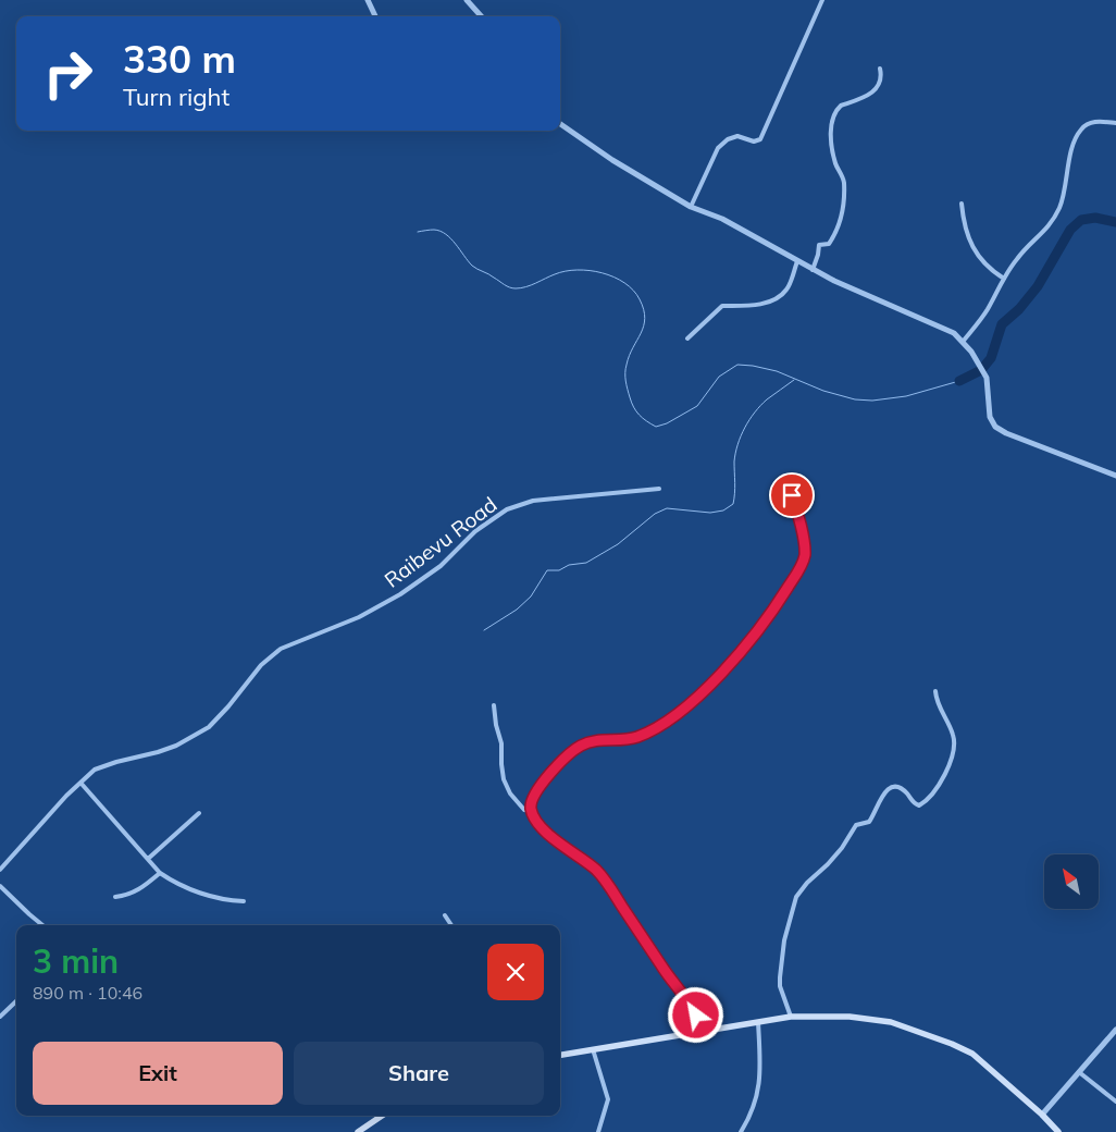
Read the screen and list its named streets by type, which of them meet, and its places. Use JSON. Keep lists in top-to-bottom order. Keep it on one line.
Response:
{"streets":{"street":["Raibevu Road"]},"north":"top left","page":{"turn":["330 m","Turn right"],"heading":["3 min","890 m · 10:46"],"buttons":["Exit","Share"]}}
